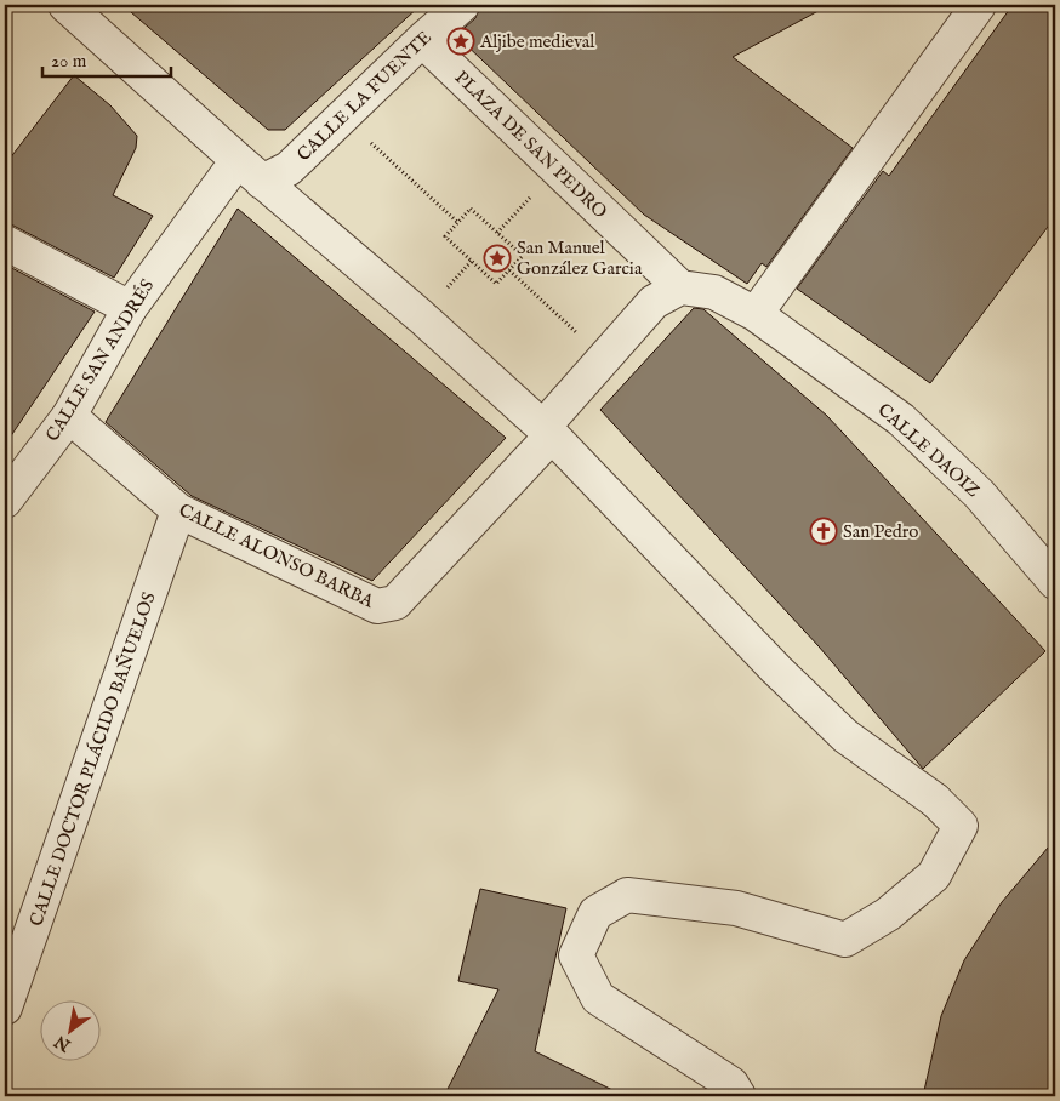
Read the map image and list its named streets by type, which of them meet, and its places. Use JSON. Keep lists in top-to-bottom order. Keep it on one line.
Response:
{"streets":{"street":["CALLE LA FUENTE","PLAZA DE SAN PEDRO","CALLE SAN ANDRÉS","CALLE DAOIZ","CALLE ALONSO BARBA","CALLE DOCTOR PLÁCIDO BAÑUELOS"]},"crossings":[["CALLE LA FUENTE","PLAZA DE SAN PEDRO"],["PLAZA DE SAN PEDRO","CALLE DAOIZ"],["CALLE SAN ANDRÉS","CALLE ALONSO BARBA"],["CALLE ALONSO BARBA","CALLE DOCTOR PLÁCIDO BAÑUELOS"]],"places":{"place":["Aljibe medieval","San Manuel González Garcia"],"church":["San Pedro"]},"scale_bar":"20 m","north":"bottom left"}
